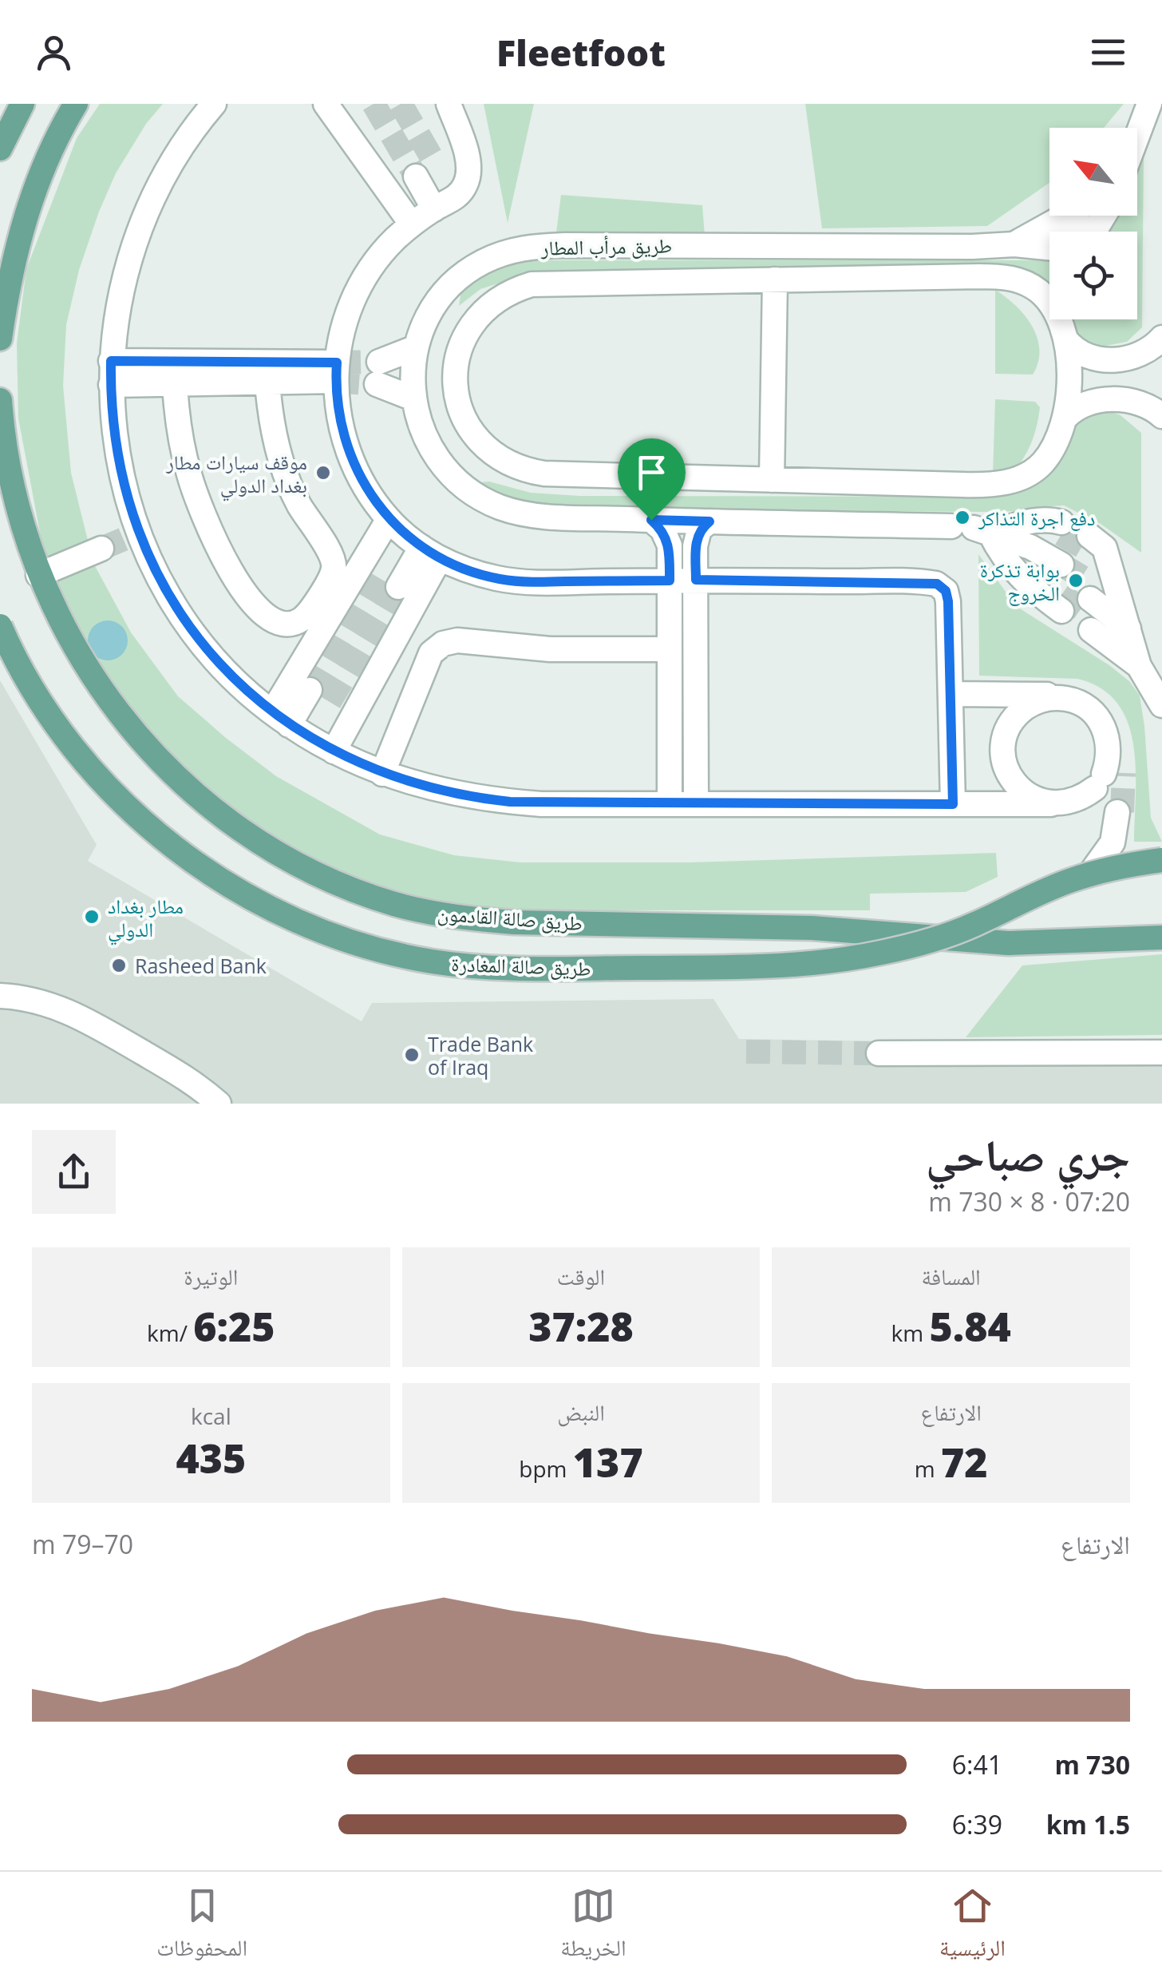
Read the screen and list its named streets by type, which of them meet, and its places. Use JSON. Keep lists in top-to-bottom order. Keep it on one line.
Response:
{"streets":{"main road":["طريق صالة القادمون","طريق صالة المغادرة"],"lane":["طريق مرأب المطار"]},"places":["موقف سيارات مطار بغداد الدولي","دفع اجرة التذاكر","بوابة تذكرة الخروج","مطار بغداد الدولي","Rasheed Bank","Trade Bank of Iraq"],"north":"top left","page":{"header":"Fleetfoot","heading":["جري صباحي","07:20 · 8 × 730 m"],"stats":[["المسافة","5.84 km"],["الوقت","37:28"],["الوتيرة","6:25 /km"],["الارتفاع","72 m"],["النبض","137 bpm"],["kcal","435"]],"chart":["الارتفاع","70–79 m"],"list":[{"name":"730 m","note":"6:41"},{"name":"1.5 km","note":"6:39"}],"tabs":["الرئيسية","الخريطة","المحفوظات"]}}
